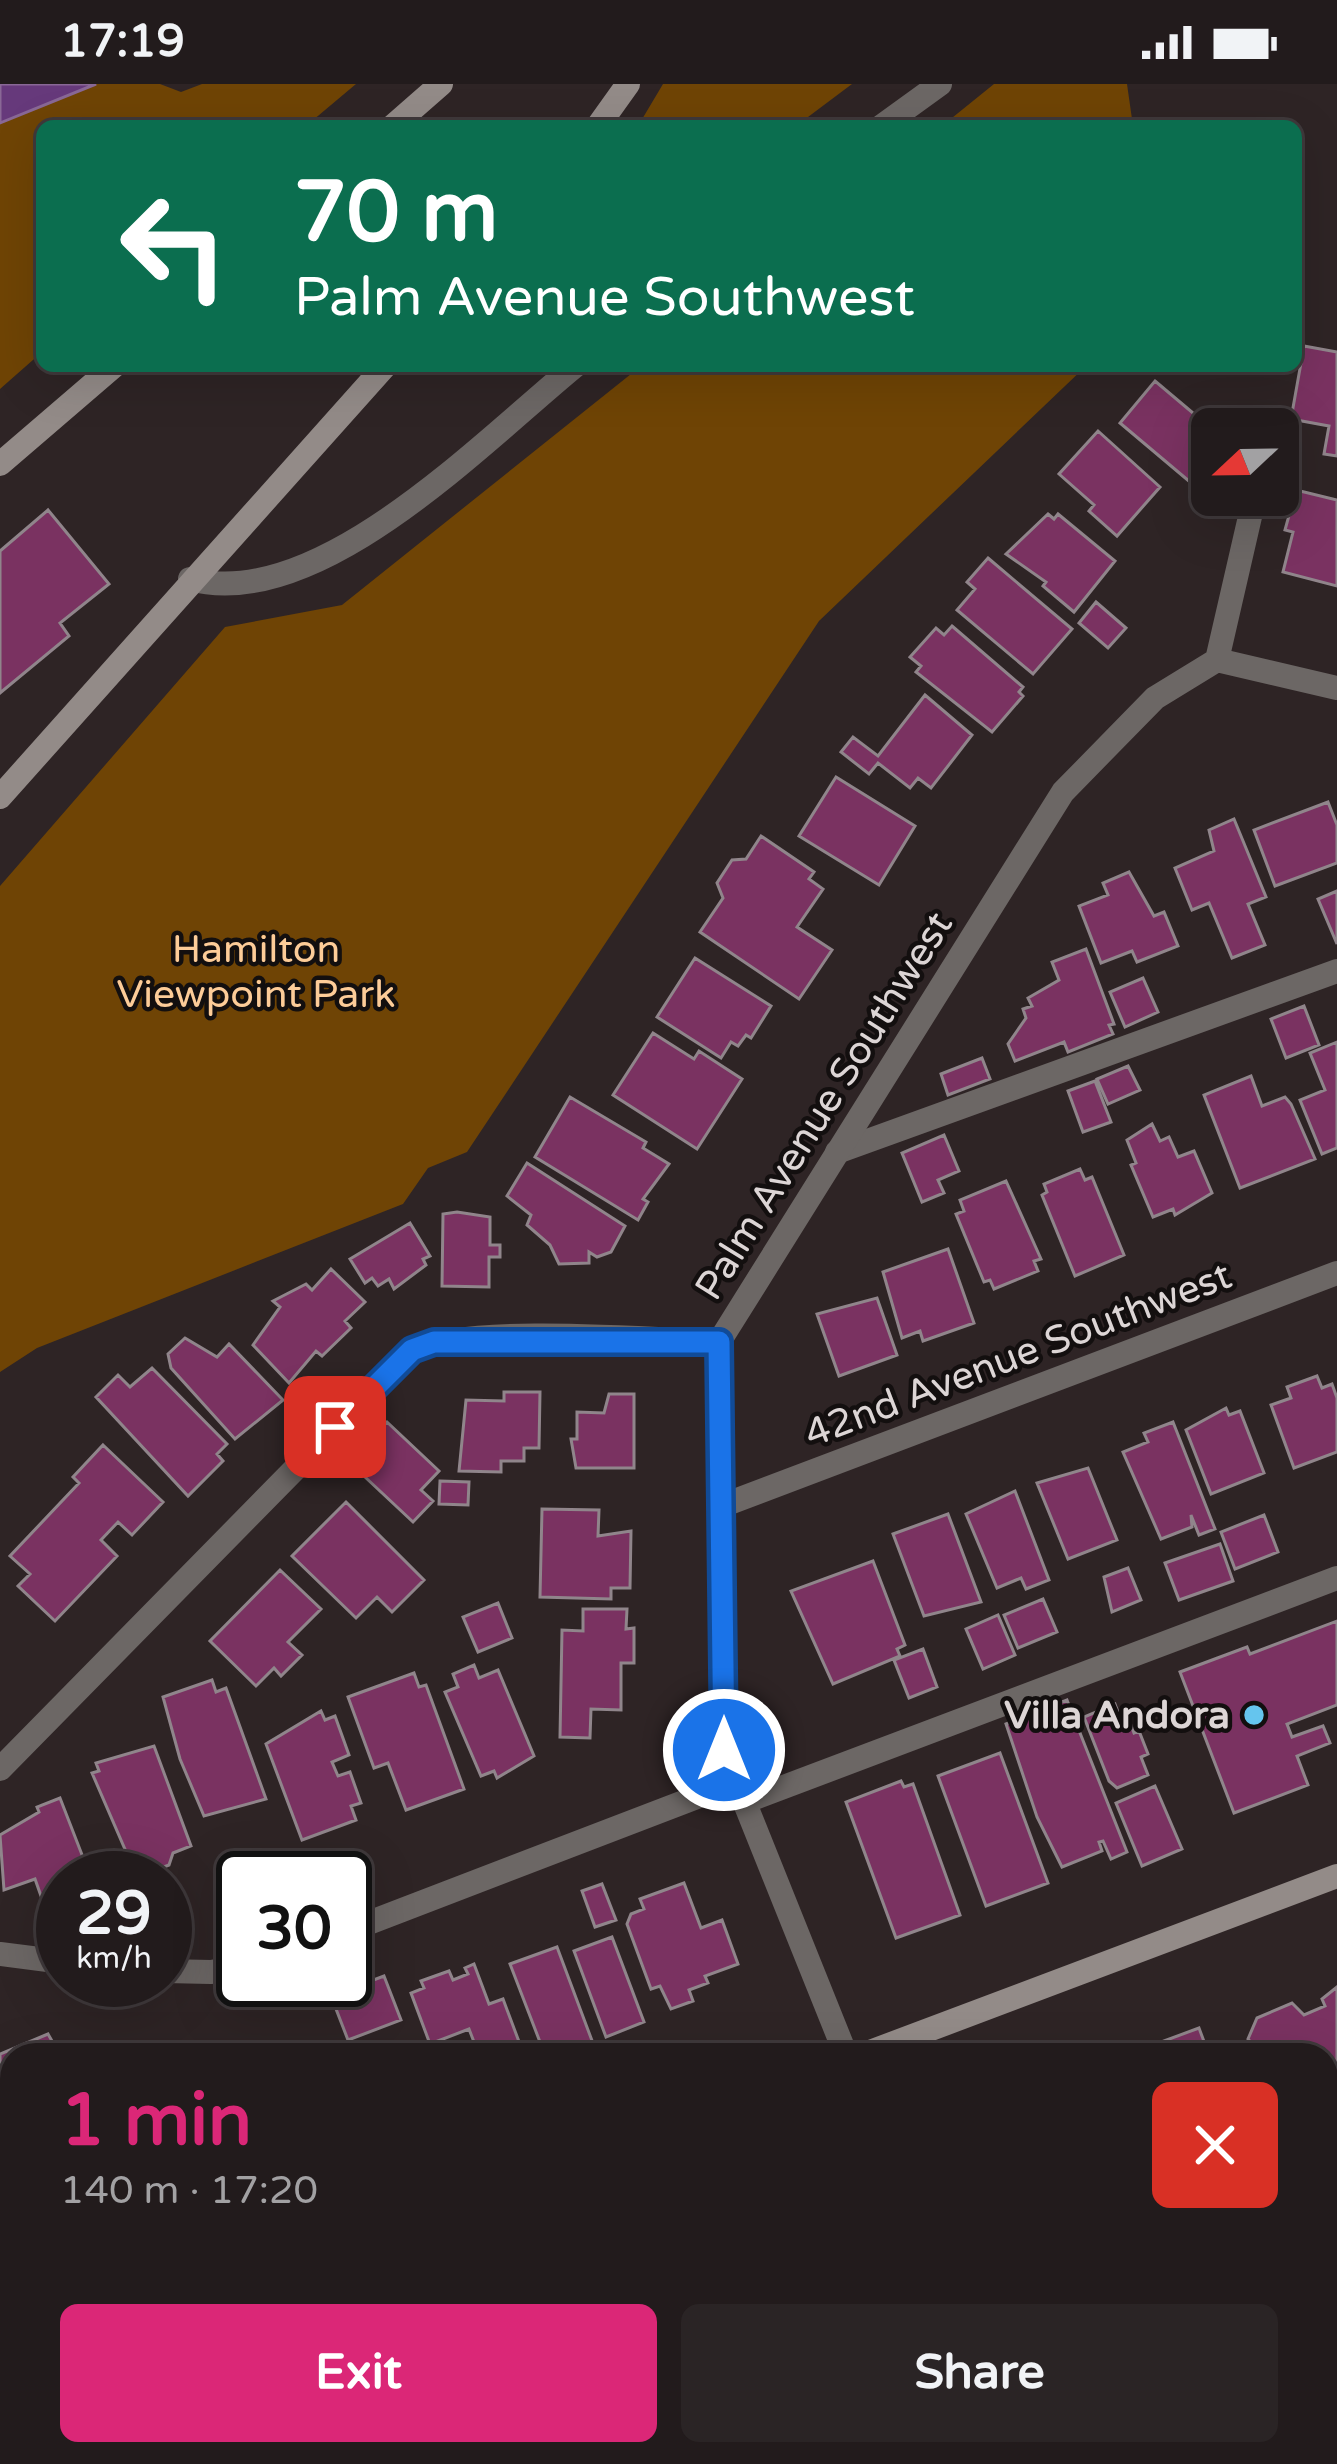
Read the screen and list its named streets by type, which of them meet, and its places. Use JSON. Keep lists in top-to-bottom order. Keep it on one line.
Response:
{"streets":{"street":["Palm Avenue Southwest","42nd Avenue Southwest"]},"parks":["Hamilton Viewpoint Park"],"places":["Villa Andora"],"north":"left","page":{"status":"17:19","turn":["70 m","Palm Avenue Southwest"],"speed":"29 km/h","limit":"30","heading":["1 min","140 m · 17:20"],"buttons":["Exit","Share"]}}
